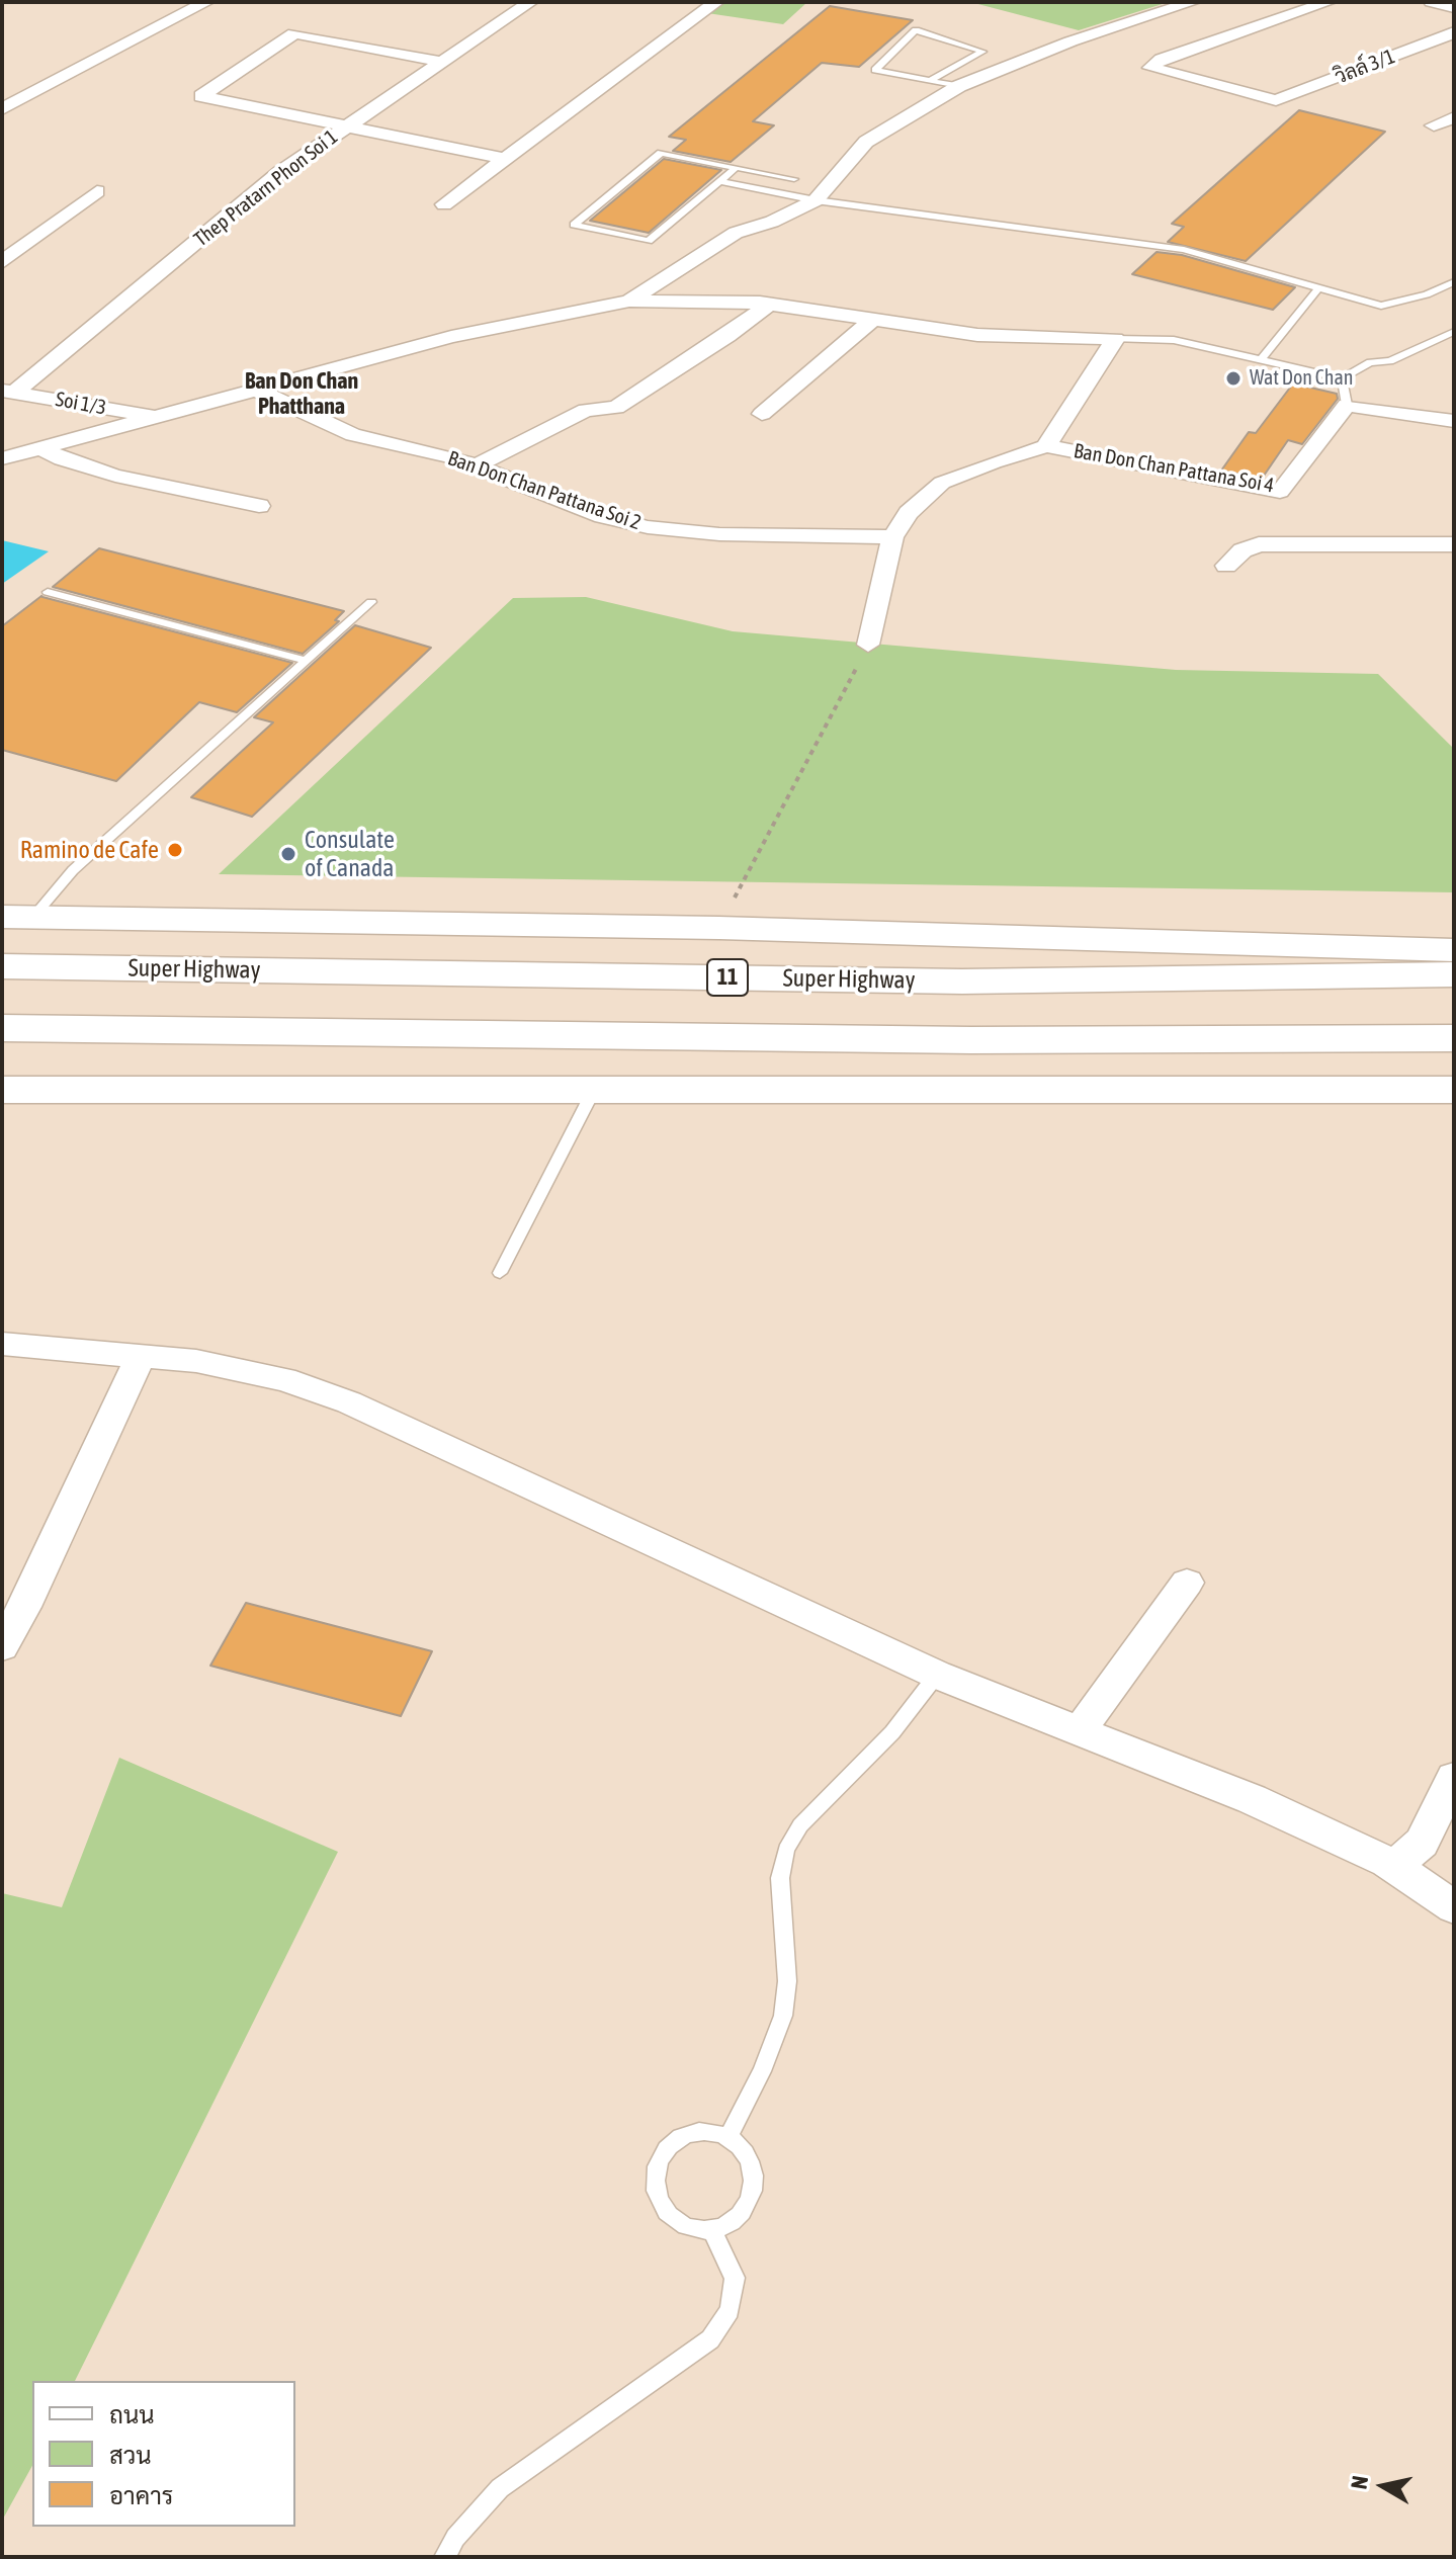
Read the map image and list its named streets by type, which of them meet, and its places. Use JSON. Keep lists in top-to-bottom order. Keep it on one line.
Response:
{"streets":{"highway":["Super Highway","11"],"street":["วิลล์ 3/1","Thep Pratarn Phon Soi 1","Soi 1/3","Ban Don Chan Pattana Soi 4","Ban Don Chan Pattana Soi 2"]},"crossings":[["Thep Pratarn Phon Soi 1","Soi 1/3"]],"districts":["Ban Don Chan Phatthana"],"places":["Wat Don Chan","Ramino de Cafe","Consulate of Canada"],"legend":["ถนน","สวน","อาคาร"],"north":"left"}
